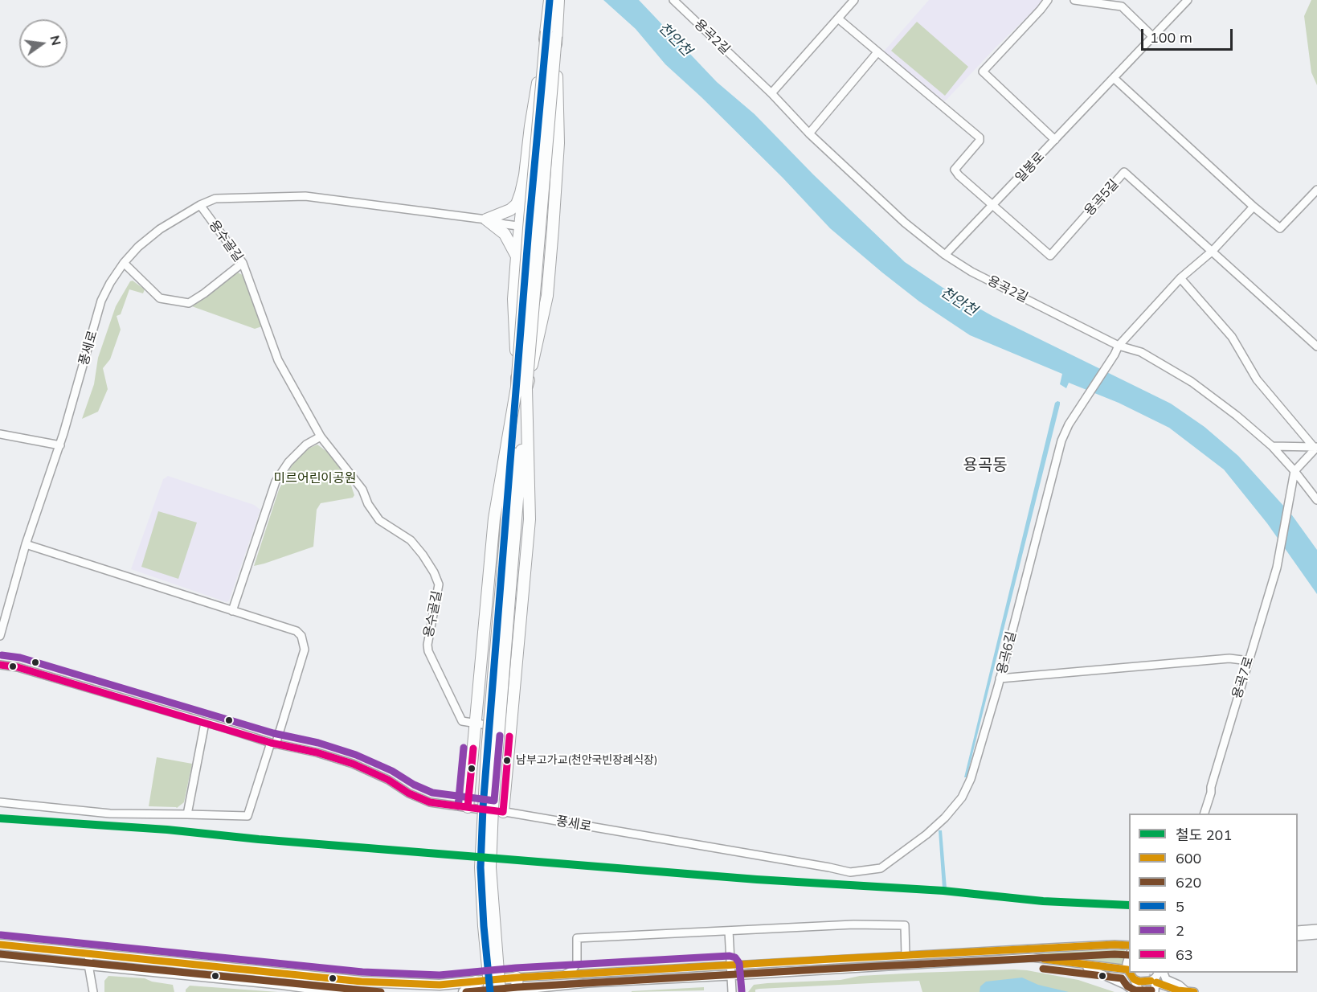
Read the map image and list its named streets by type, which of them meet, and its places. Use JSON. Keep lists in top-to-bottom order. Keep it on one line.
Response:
{"streets":{"street":["용곡2길","일봉로","용곡5길","용수골길","풍세로","용곡6길","용곡7로"]},"crossings":[["용곡2길","일봉로"],["용곡2길","용곡6길"],["용곡2길","용곡7로"],["일봉로","용곡5길"],["용수골길","풍세로"],["풍세로","용곡6길"]],"districts":["용곡동"],"water":["천안천"],"parks":["미르어린이공원"],"places":["남부고가교(천안국빈장례식장)"],"lines":["transit line 5","transit line 2","transit line 63","rail line 201","transit line 600","transit line 620"],"legend":["철도 201","600","620","5","2","63"],"scale_bar":"100 m","north":"right"}
